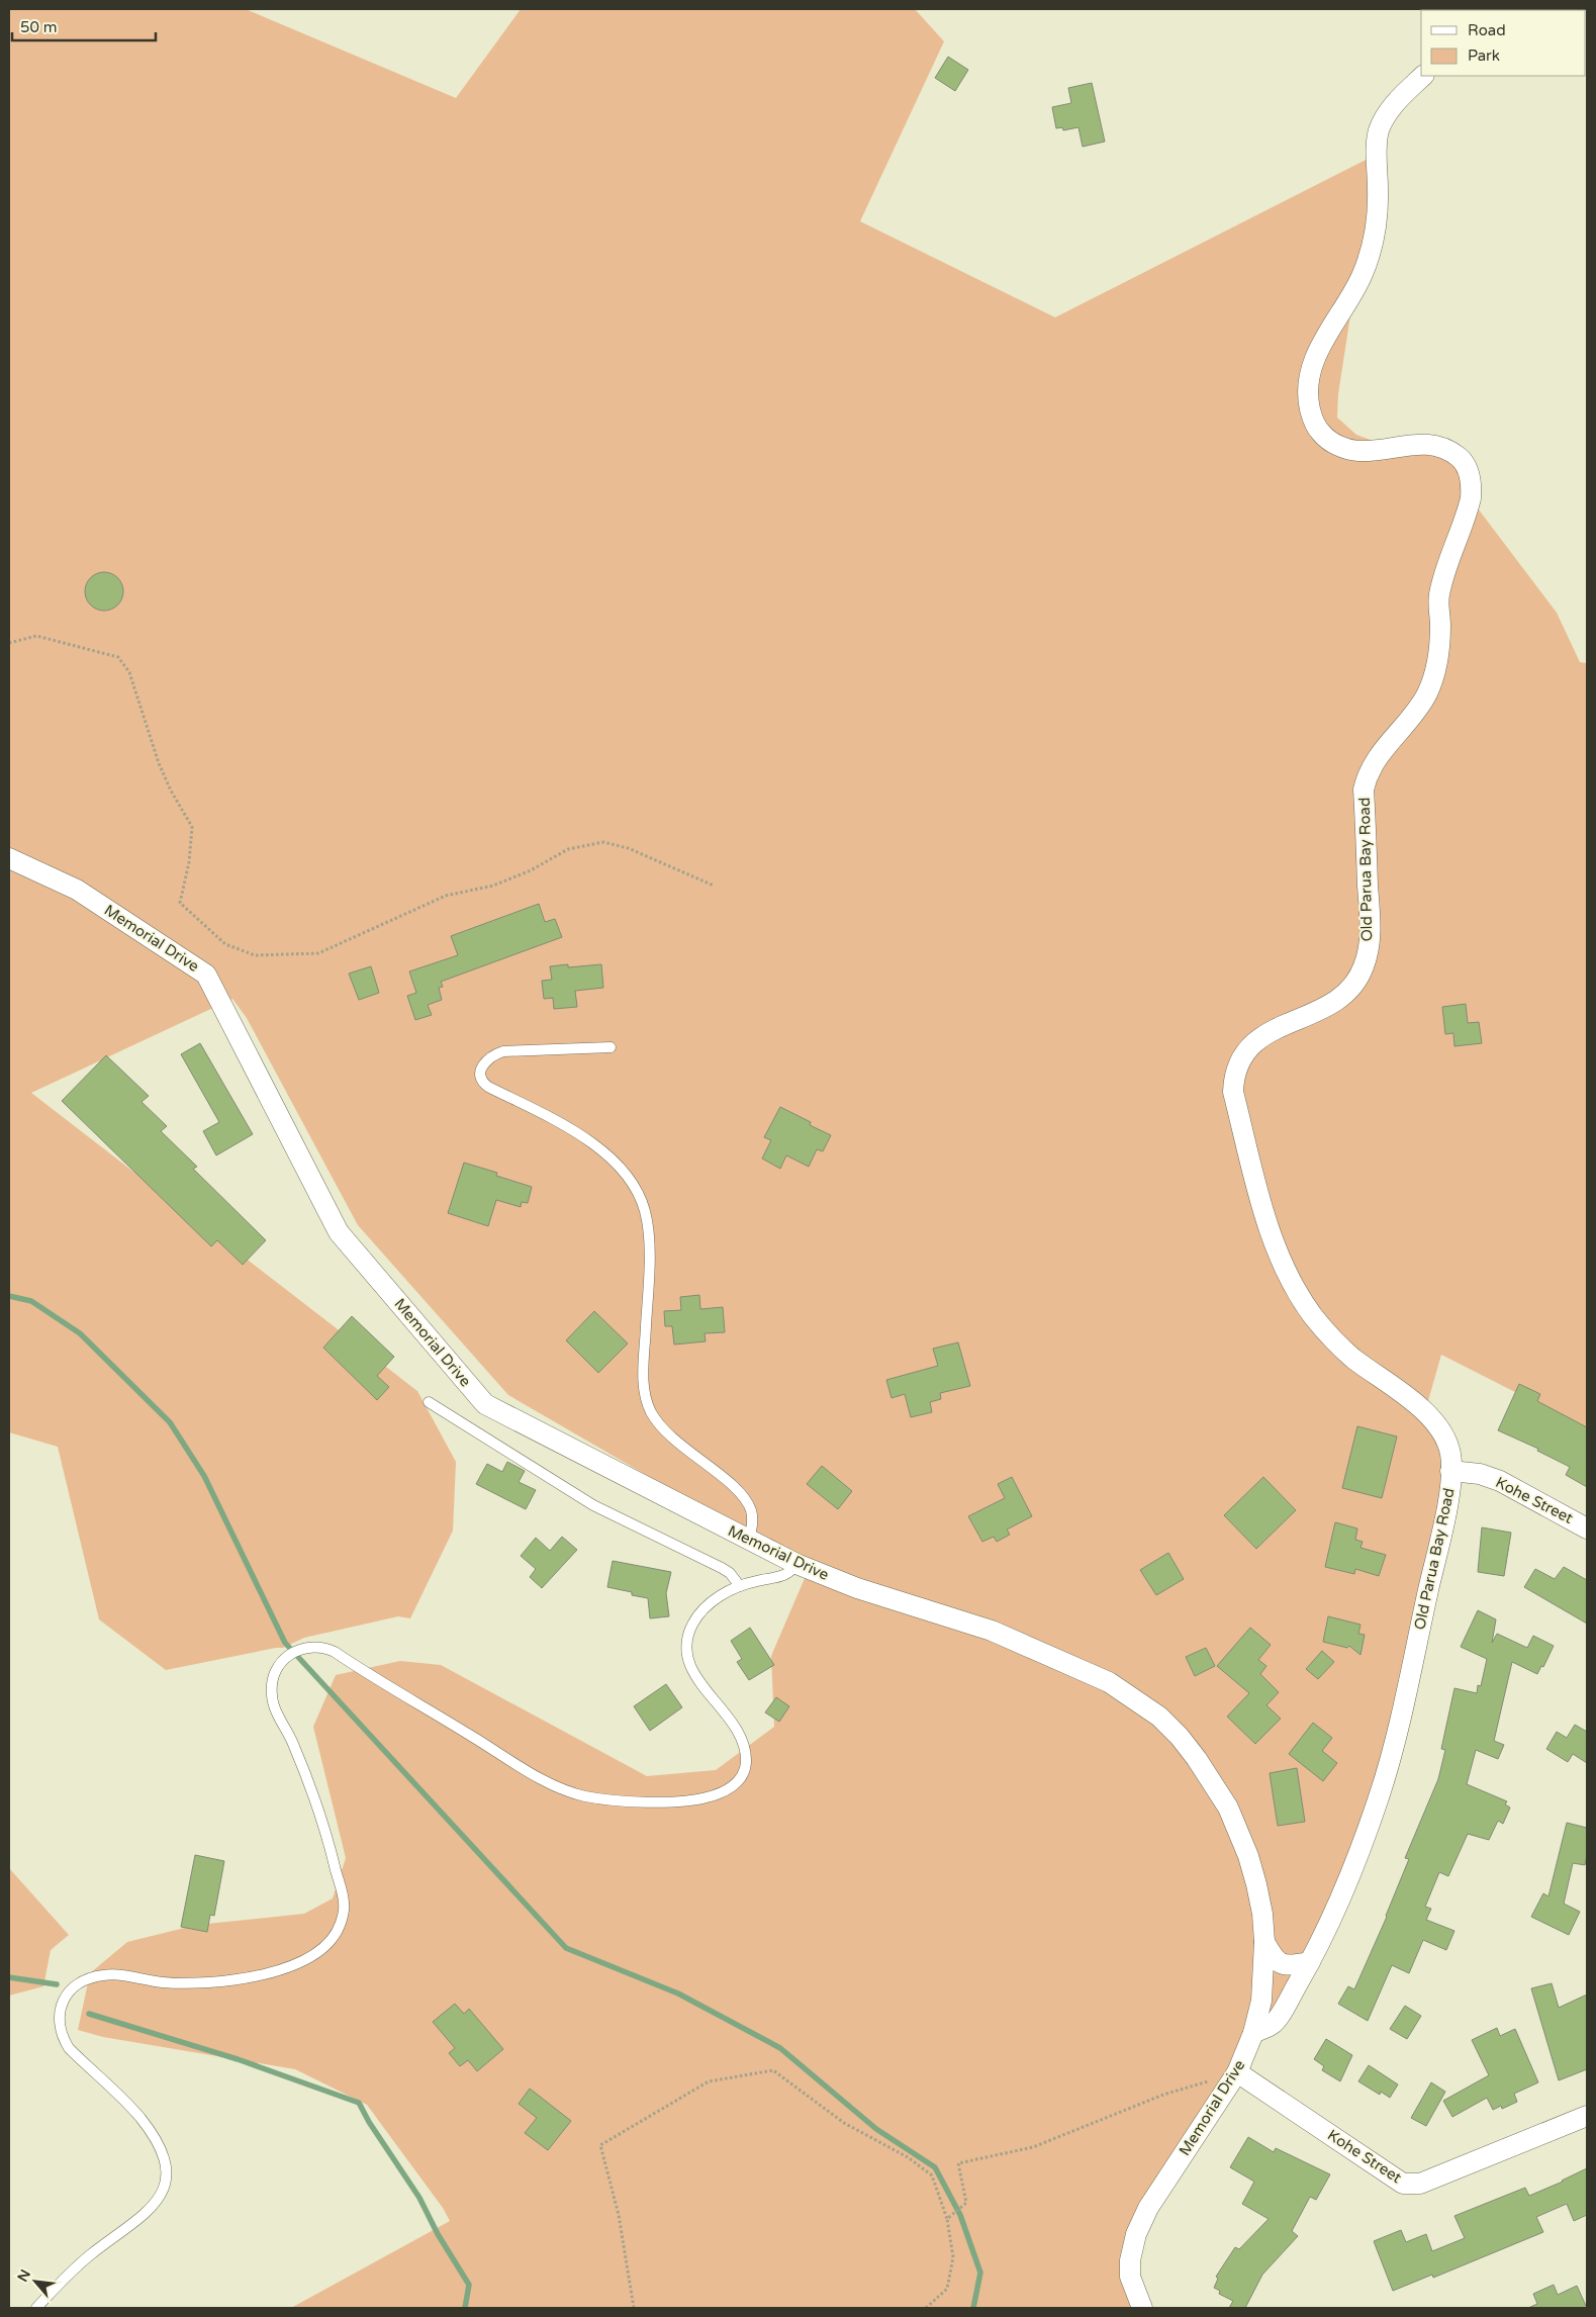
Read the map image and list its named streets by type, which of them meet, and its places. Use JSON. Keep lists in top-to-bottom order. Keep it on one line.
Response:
{"streets":{"street":["Old Parua Bay Road","Memorial Drive","Kohe Street"]},"crossings":[["Old Parua Bay Road","Memorial Drive"],["Old Parua Bay Road","Kohe Street"],["Memorial Drive","Kohe Street"]],"legend":["Road","Park"],"scale_bar":"50 m","north":"top left"}
